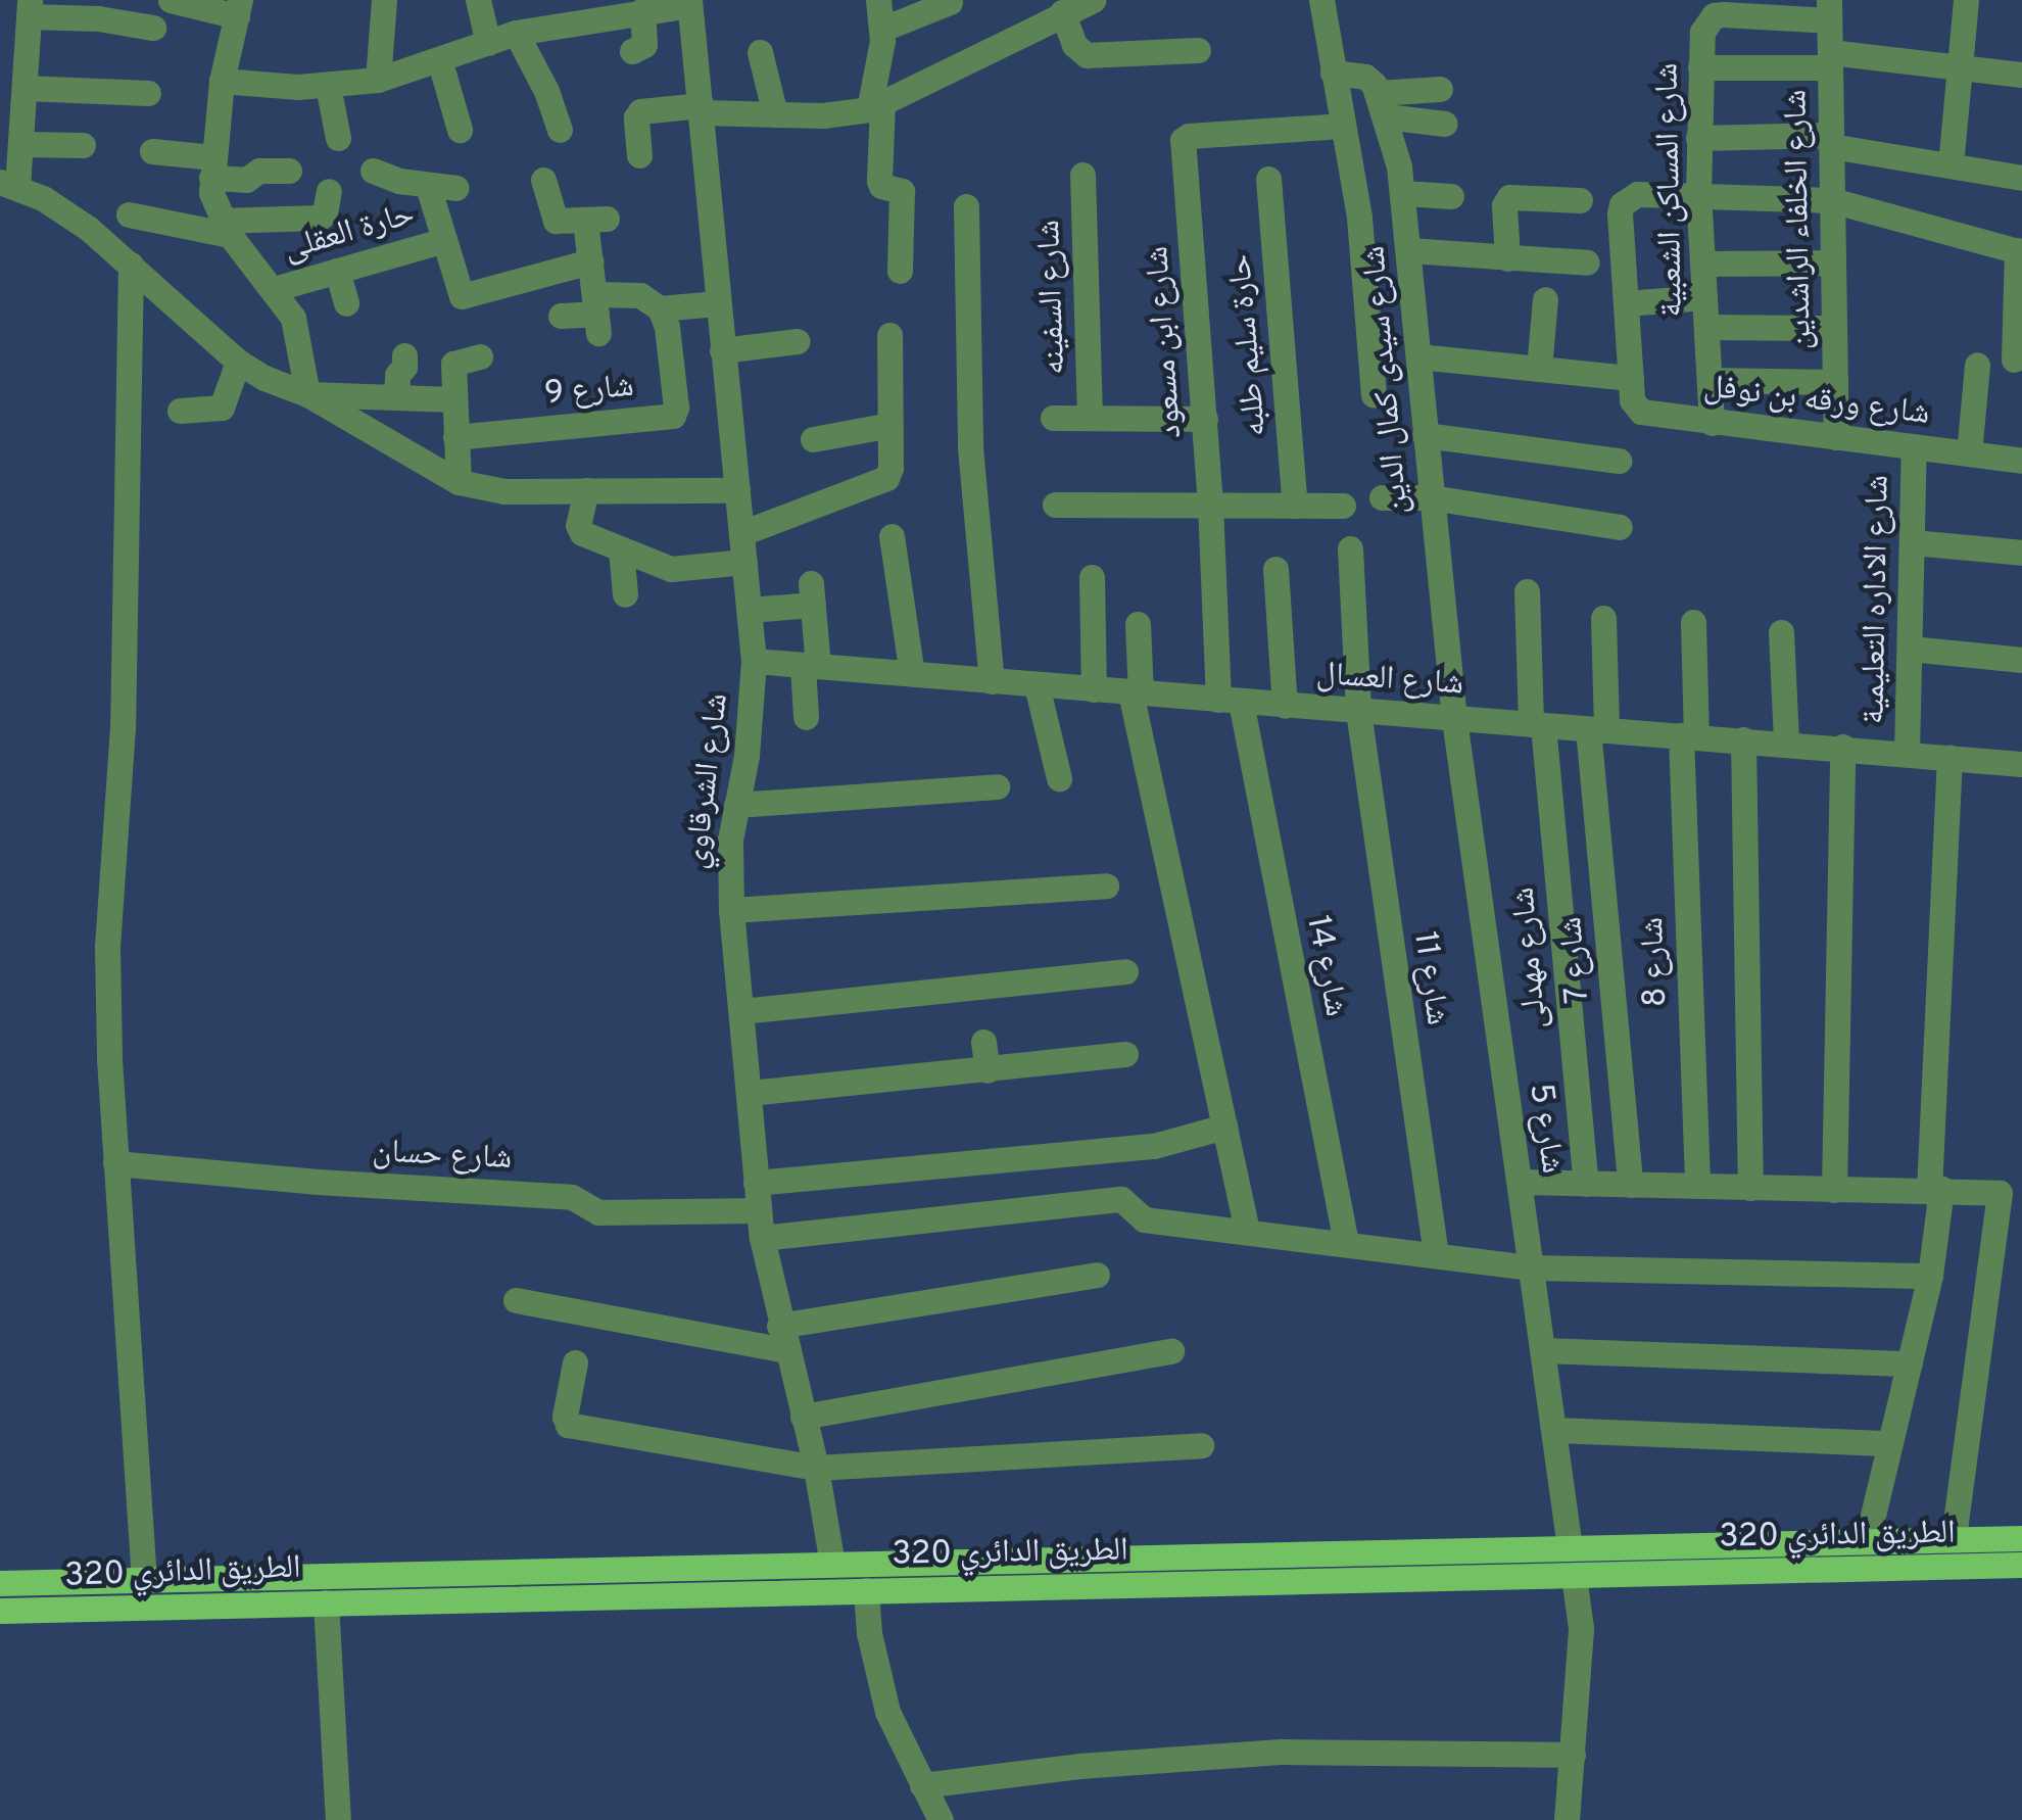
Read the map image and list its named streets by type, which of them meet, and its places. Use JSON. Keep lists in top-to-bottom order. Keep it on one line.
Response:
{"streets":{"main road":["الطريق الدائري 320"],"street":["شارع المساكن الشعبية","شارع الخلفاء الراشدين","حارة العقلى","شارع السفينه","شارع ابن مسعود","حارة سليم طلبه","شارع سيدى كمال الدين","شارع 9","شارع ورقه بن نوفل","شارع الاداره التعليمية","شارع العسال","شارع الشرقاوي","شارع مهدلى","شارع 7","شارع 8","شارع 14","شارع 11","شارع 5","شارع حسان"]},"crossings":[["شارع المساكن الشعبية","شارع الخلفاء الراشدين"],["شارع المساكن الشعبية","شارع ورقه بن نوفل"],["شارع الخلفاء الراشدين","شارع ورقه بن نوفل"],["شارع ابن مسعود","شارع العسال"],["شارع ابن مسعود","شارع 14"],["شارع سيدى كمال الدين","شارع العسال"],["شارع سيدى كمال الدين","شارع 5"],["شارع ورقه بن نوفل","شارع الاداره التعليمية"],["شارع الاداره التعليمية","شارع العسال"],["شارع العسال","شارع الشرقاوي"],["شارع العسال","شارع مهدلى"],["شارع العسال","شارع 7"],["شارع العسال","شارع 8"],["شارع العسال","شارع 14"],["شارع العسال","شارع 11"],["شارع العسال","شارع 5"],["شارع الشرقاوي","شارع حسان"],["شارع الشرقاوي","الطريق الدائري 320"],["شارع 5","الطريق الدائري 320"]]}
